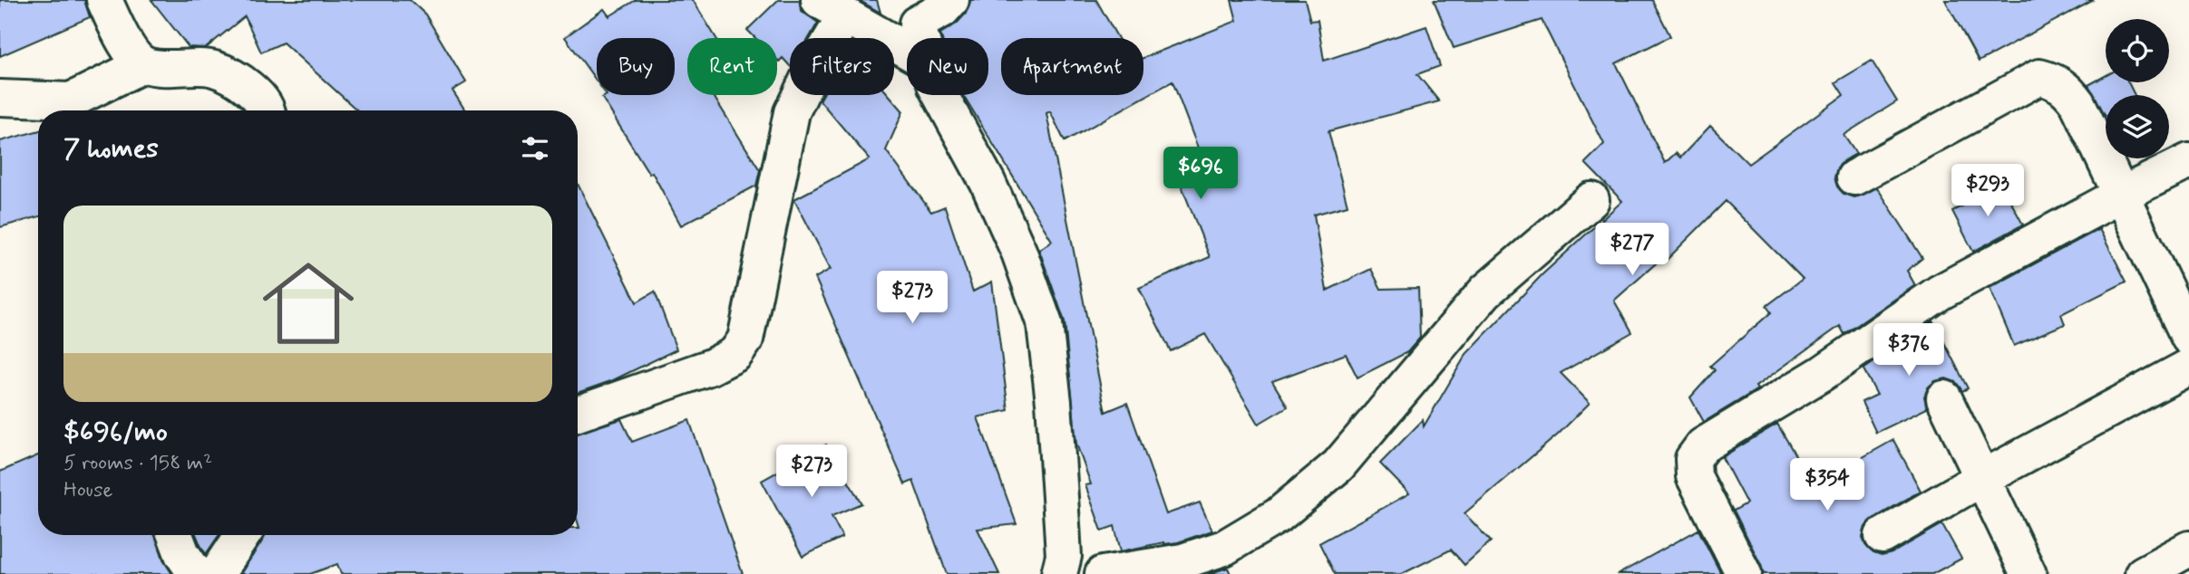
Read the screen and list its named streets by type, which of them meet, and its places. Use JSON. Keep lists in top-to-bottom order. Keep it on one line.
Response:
{"page":{"chip":["Buy","Rent","Filters","New","Apartment"],"heading":"7 homes","price":["$696","$293","$277","$273","$376","$273","$354"],"list":[{"name":"$696/mo","note":"5 rooms · 158 m² · House"}]}}
